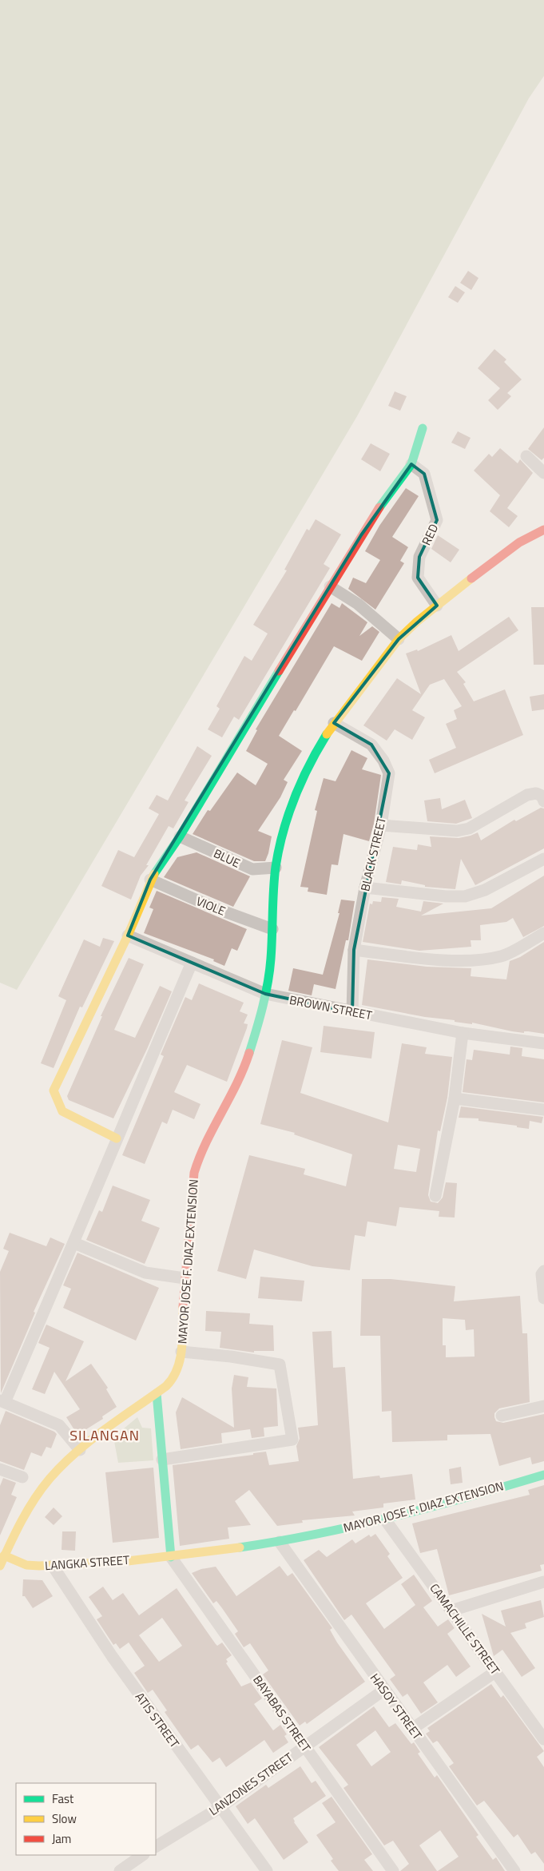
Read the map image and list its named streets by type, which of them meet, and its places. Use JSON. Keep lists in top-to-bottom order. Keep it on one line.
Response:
{"streets":{"street":["RED","BLACK STREET","BLUE","VIOLE","BROWN STREET","MAYOR JOSE F. DIAZ EXTENSION","LANGKA STREET","CAMACHILLE STREET","HASOY STREET","BAYABAS STREET","ATIS STREET","LANZONES STREET"]},"crossings":[["RED","MAYOR JOSE F. DIAZ EXTENSION"],["BLACK STREET","BROWN STREET"],["BLACK STREET","MAYOR JOSE F. DIAZ EXTENSION"],["BLUE","MAYOR JOSE F. DIAZ EXTENSION"],["VIOLE","MAYOR JOSE F. DIAZ EXTENSION"],["BROWN STREET","MAYOR JOSE F. DIAZ EXTENSION"],["MAYOR JOSE F. DIAZ EXTENSION","LANGKA STREET"],["MAYOR JOSE F. DIAZ EXTENSION","CAMACHILLE STREET"],["MAYOR JOSE F. DIAZ EXTENSION","HASOY STREET"],["MAYOR JOSE F. DIAZ EXTENSION","BAYABAS STREET"],["LANGKA STREET","BAYABAS STREET"],["LANGKA STREET","ATIS STREET"],["HASOY STREET","LANZONES STREET"],["BAYABAS STREET","LANZONES STREET"],["ATIS STREET","LANZONES STREET"]],"districts":["SILANGAN"],"legend":["Fast","Slow","Jam"]}
